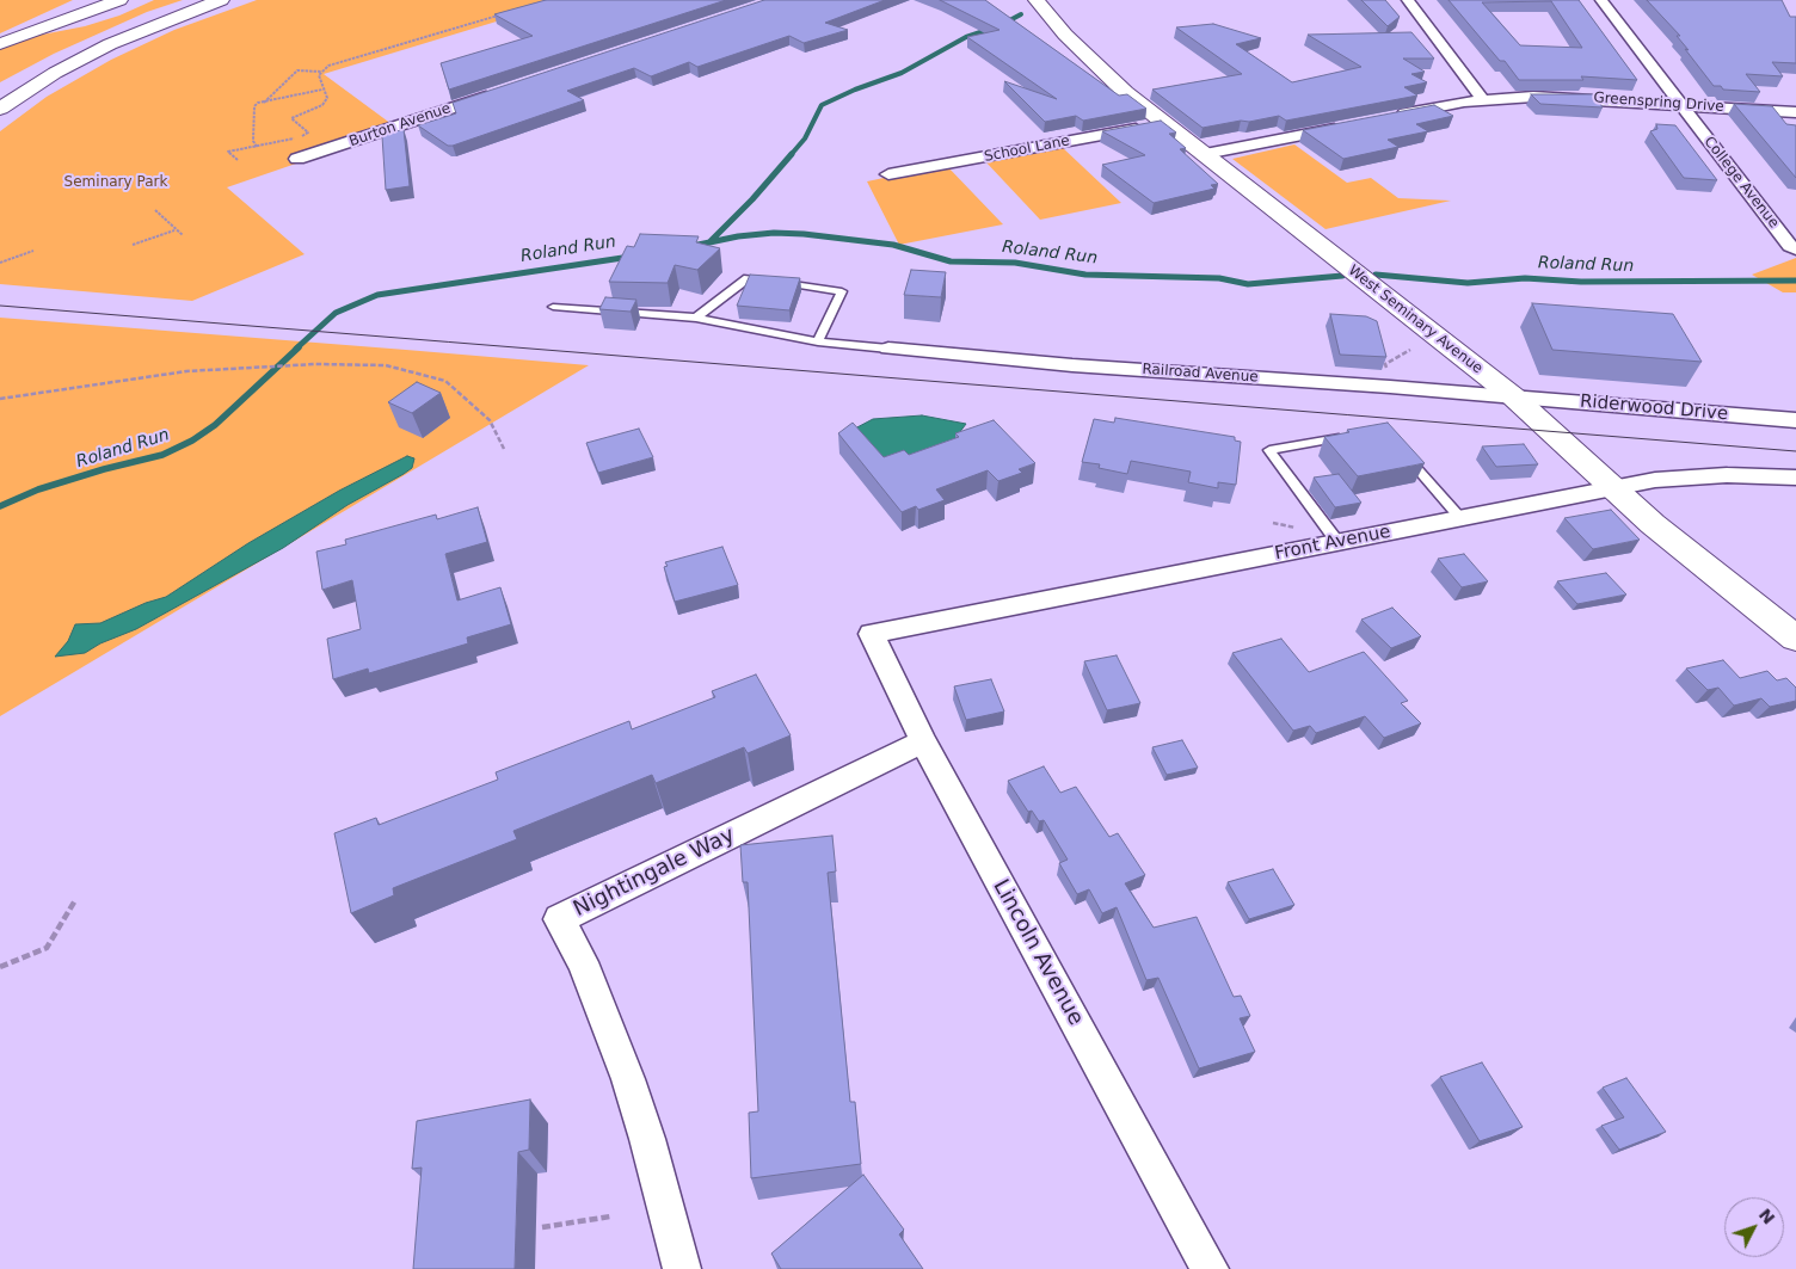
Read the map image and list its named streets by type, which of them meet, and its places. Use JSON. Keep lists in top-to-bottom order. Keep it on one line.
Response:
{"streets":{"main road":["West Seminary Avenue"],"street":["Greenspring Drive","Burton Avenue","School Lane","College Avenue","Railroad Avenue","Riderwood Drive","Front Avenue","Nightingale Way","Lincoln Avenue"]},"crossings":[["Greenspring Drive","College Avenue"],["School Lane","West Seminary Avenue"],["West Seminary Avenue","Railroad Avenue"],["West Seminary Avenue","Riderwood Drive"],["West Seminary Avenue","Front Avenue"],["Railroad Avenue","Riderwood Drive"],["Front Avenue","Lincoln Avenue"],["Nightingale Way","Lincoln Avenue"]],"water":["Roland Run"],"parks":["Seminary Park"],"north":"top right"}
